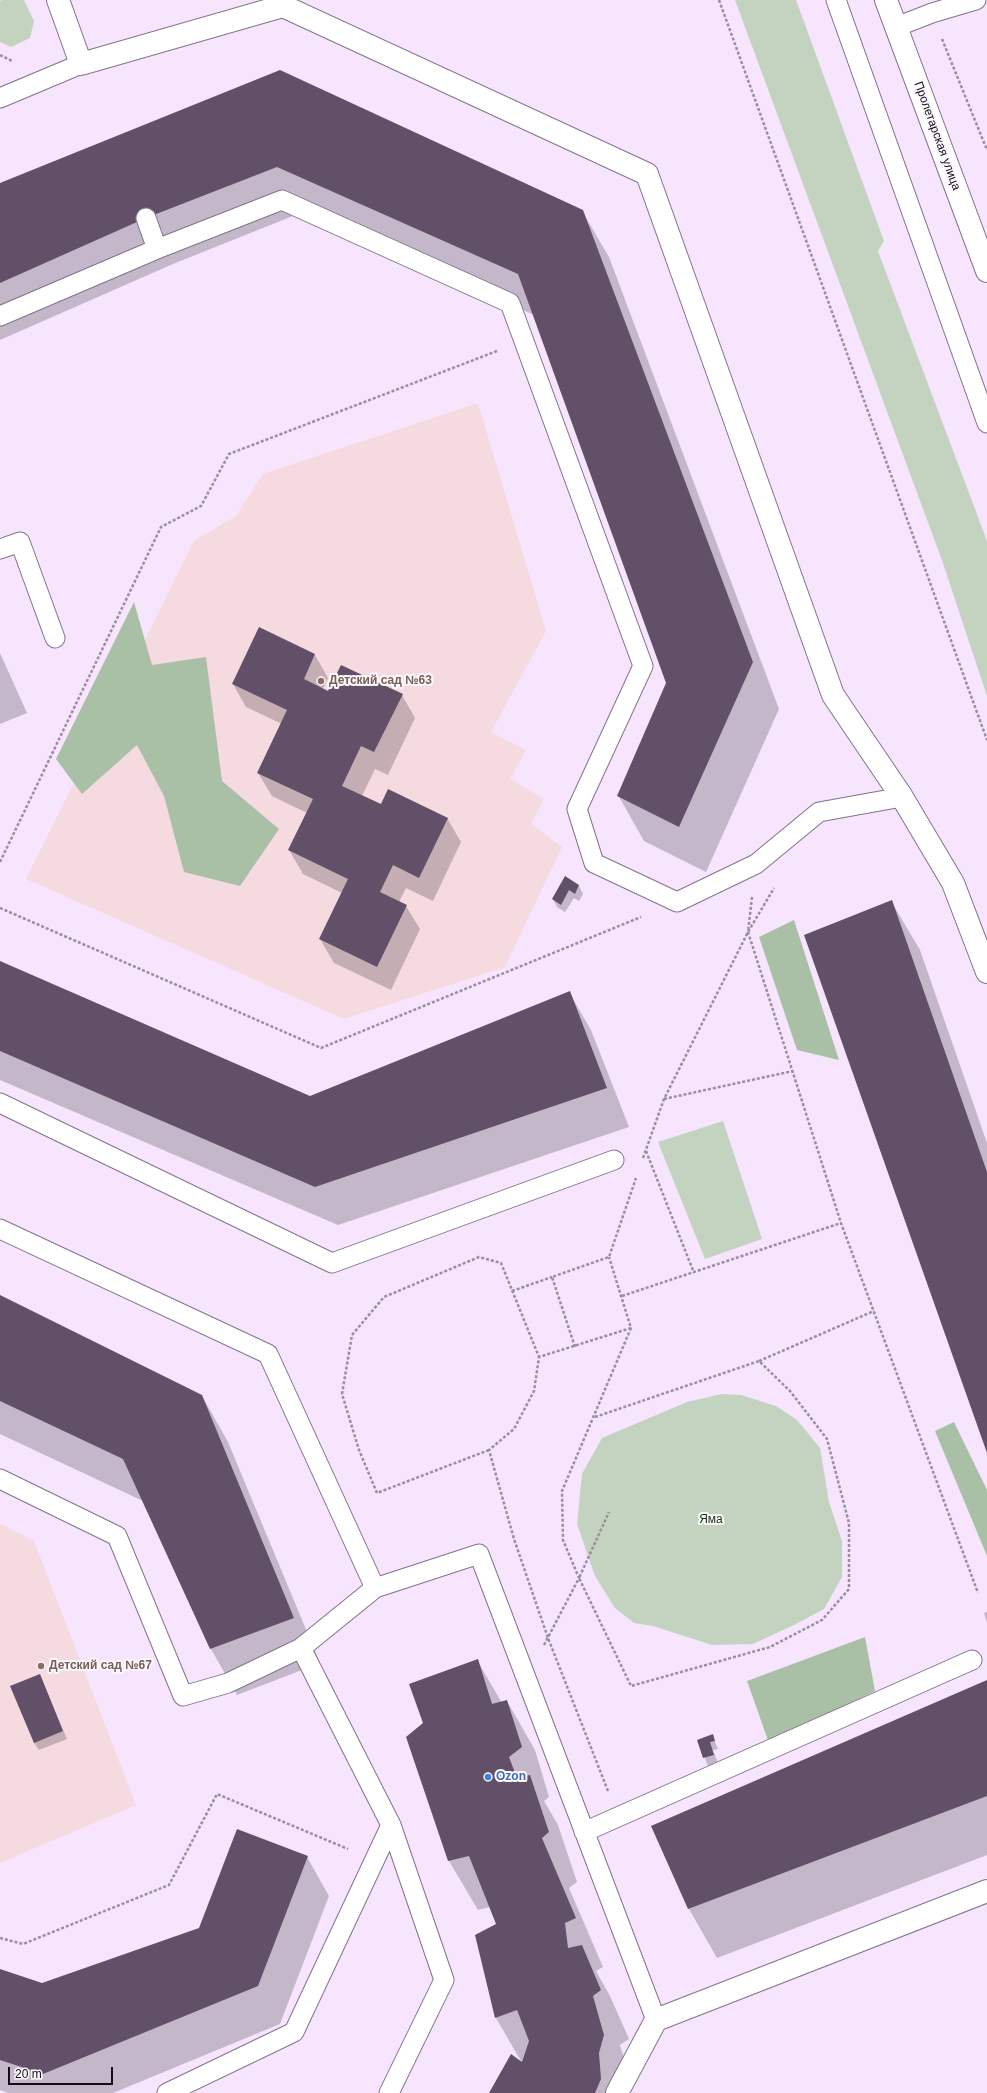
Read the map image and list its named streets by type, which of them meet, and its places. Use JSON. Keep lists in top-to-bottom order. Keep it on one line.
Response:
{"streets":{"street":["Пролетарская улица"]},"parks":["Яма"],"places":["Детский сад №63","Детский сад №67","Ozon"],"scale_bar":"20 m"}
